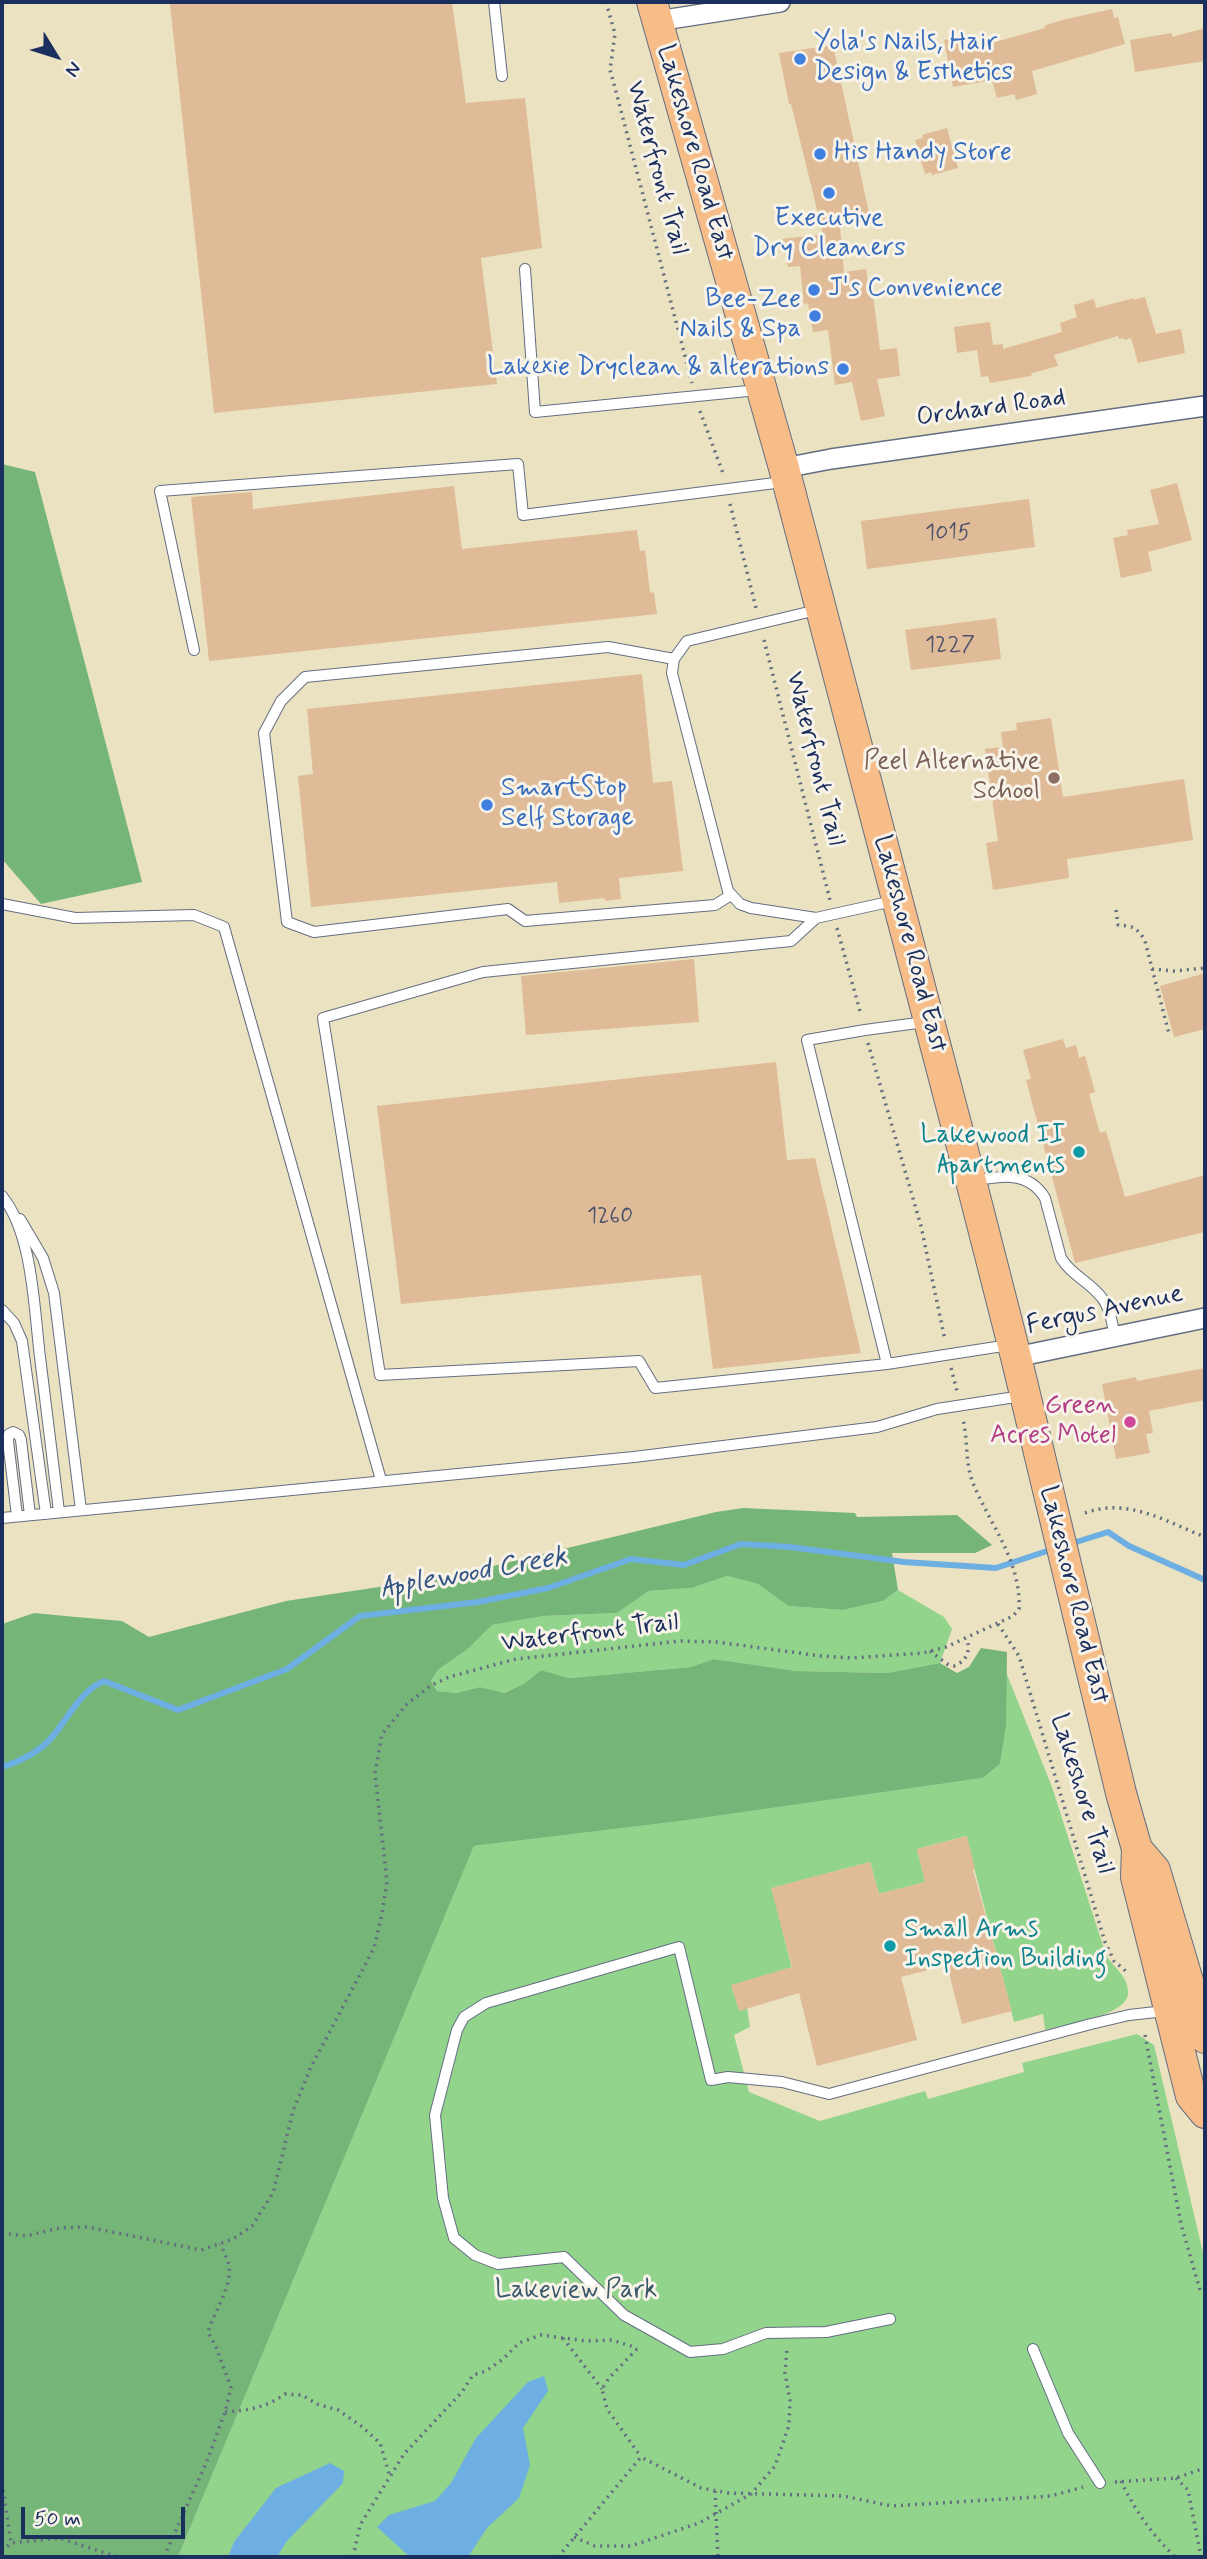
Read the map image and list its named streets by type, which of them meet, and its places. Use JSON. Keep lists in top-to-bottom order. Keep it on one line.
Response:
{"streets":{"main road":["Lakeshore Road East"],"street":["Orchard Road","Fergus Avenue"],"path":["Waterfront Trail","Lakeshore Trail"]},"crossings":[["Lakeshore Road East","Orchard Road"],["Lakeshore Road East","Fergus Avenue"],["Waterfront Trail","Lakeshore Trail"]],"water":["Applewood Creek"],"parks":["Lakeview Park"],"places":["Yola's Nails, Hair Design & Esthetics","His Handy Store","Executive Dry Cleaners","J's Convenience","Bee-Zee Nails & Spa","Lakexie Dryclean & alterations","Peel Alternative School","SmartStop Self Storage","Lakewood II Apartments","Green Acres Motel","Small Arms Inspection Building"],"house_numbers":["1015","1227","1260"],"scale_bar":"50 m","north":"bottom right"}
